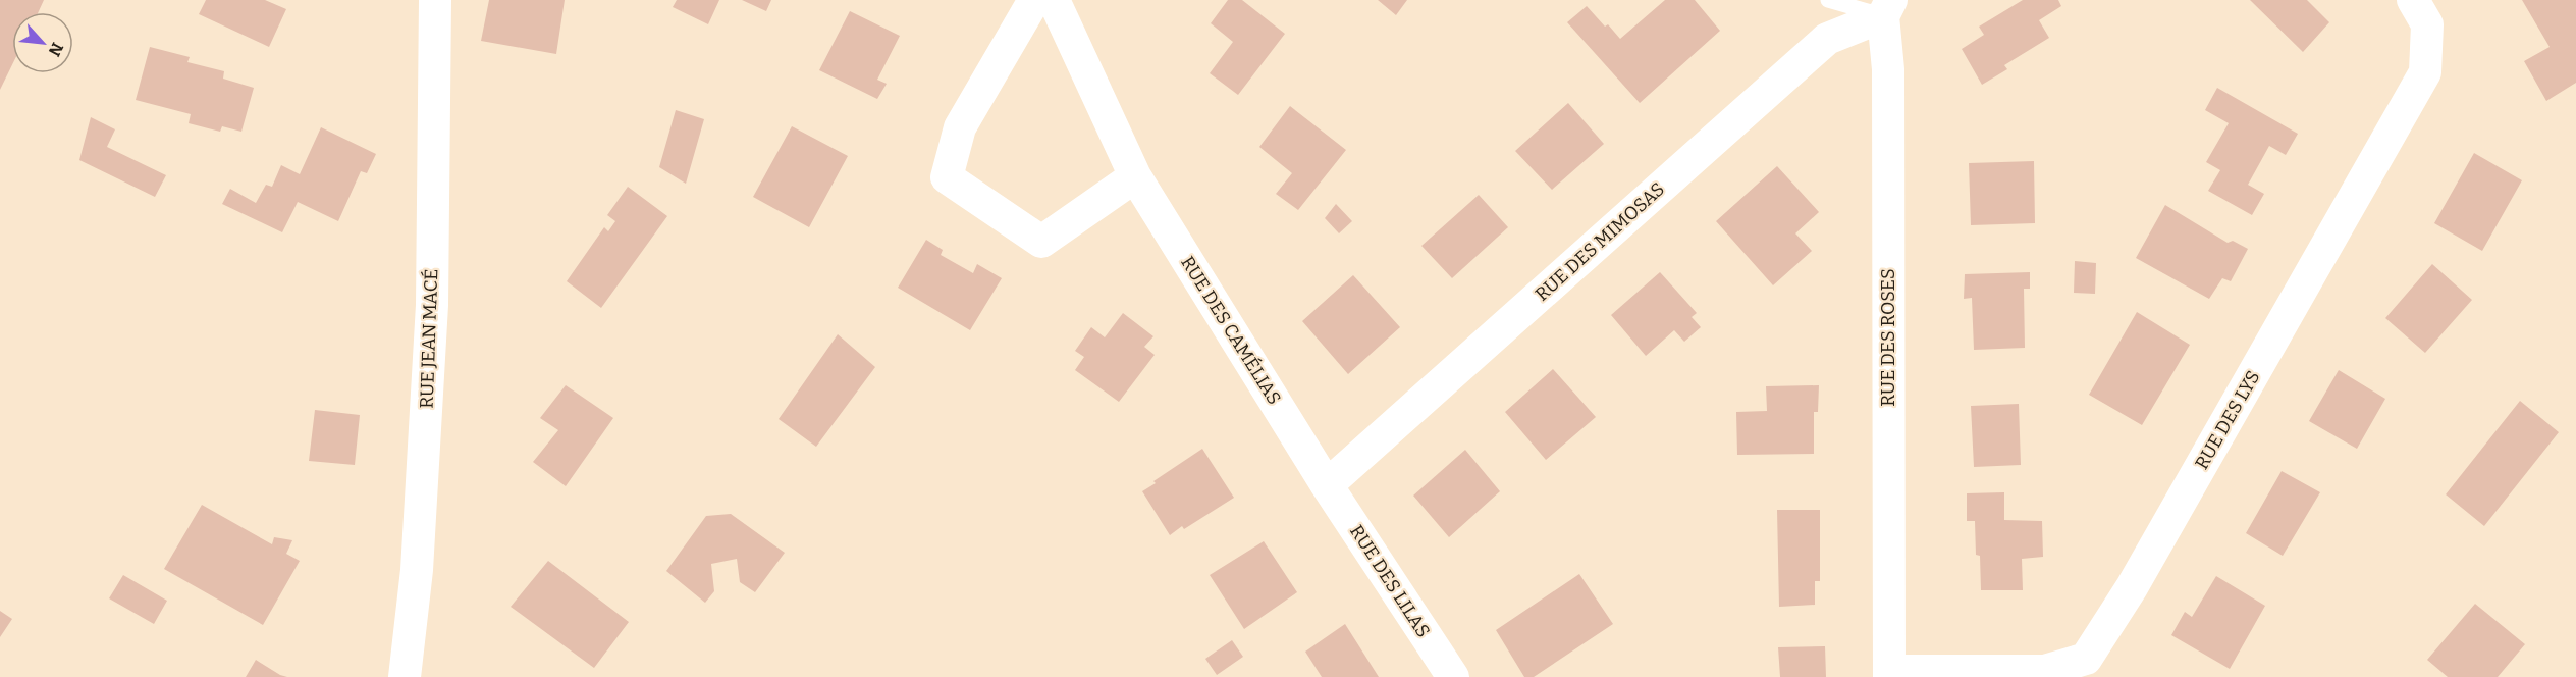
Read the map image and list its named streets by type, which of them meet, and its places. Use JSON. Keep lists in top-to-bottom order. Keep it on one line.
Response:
{"streets":{"street":["RUE DES MIMOSAS","RUE DES CAMÉLIAS","RUE DES ROSES","RUE JEAN MACÉ","RUE DES LYS","RUE DES LILAS"]},"crossings":[["RUE DES MIMOSAS","RUE DES CAMÉLIAS"],["RUE DES MIMOSAS","RUE DES ROSES"],["RUE DES MIMOSAS","RUE DES LILAS"],["RUE DES CAMÉLIAS","RUE DES LILAS"],["RUE DES ROSES","RUE DES LYS"]],"north":"bottom right"}
